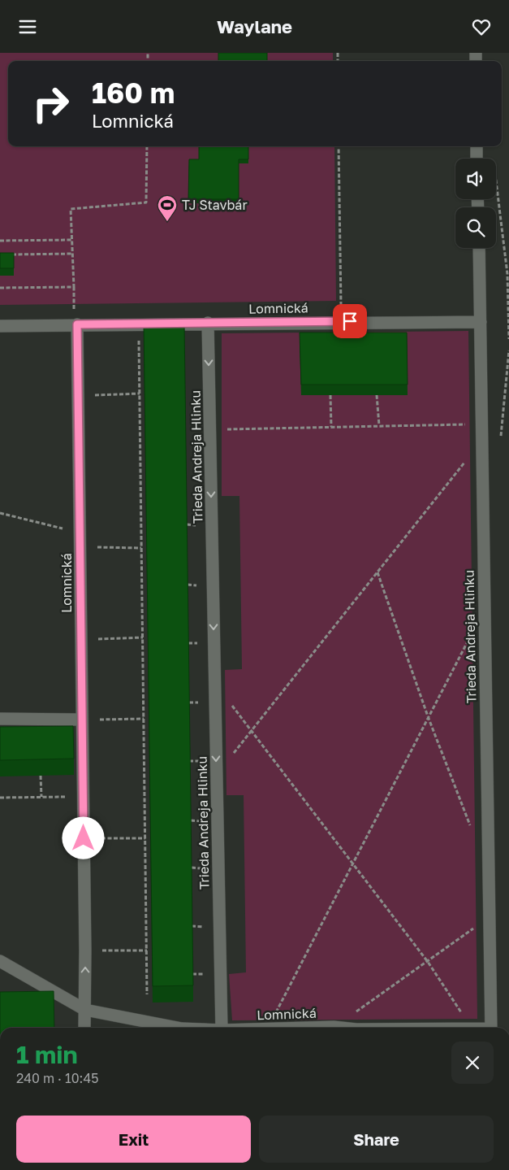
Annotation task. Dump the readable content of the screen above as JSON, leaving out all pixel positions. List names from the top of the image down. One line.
{"streets":{"street":["Lomnická","Trieda Andreja Hlinku"]},"crossings":[["Lomnická","Trieda Andreja Hlinku"]],"places":{"sports":["TJ Stavbár"]},"page":{"header":"Waylane","turn":["160 m","Lomnická"],"heading":["1 min","240 m · 10:45"],"buttons":["Exit","Share"]}}
